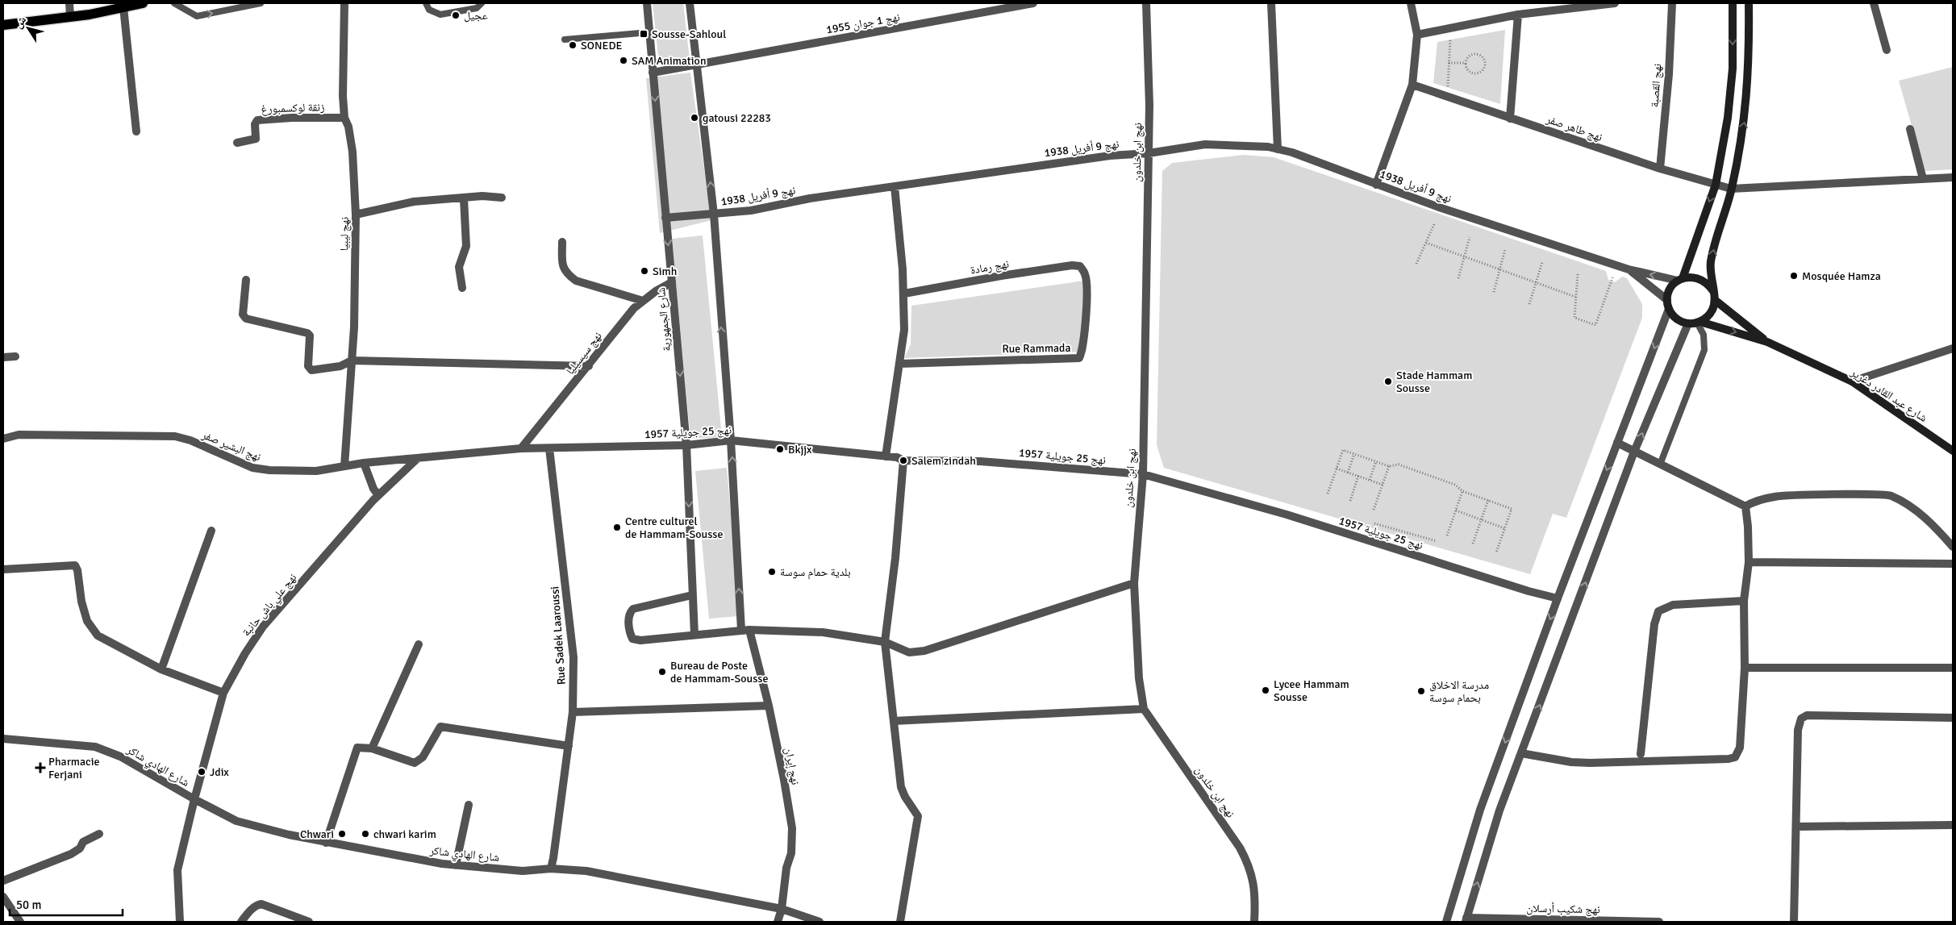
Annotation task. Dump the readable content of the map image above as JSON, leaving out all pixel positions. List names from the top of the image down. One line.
{"streets":{"main road":["شارع عبد القادر دغرير"],"street":["نهج 1 جوان 1955","نهج القصبة","زنقة لوكسمبورغ","نهج طاهر صفر","نهج 9 أفريل 1938","نهج ابن خلدون","نهج ليبيا","نهج رمادة","شارع الجمهورية","Rue Rammada","نهج سيسيليا","نهج 25 جويلية 1957","نهج البشير صفر","نهج علي باش حانبة","Rue Sadek Laaroussi","شارع الهادي شاكر","نهج إيران","نهج شكيب أرسلان"]},"crossings":[["نهج 1 جوان 1955","شارع الجمهورية"],["نهج القصبة","نهج طاهر صفر"],["زنقة لوكسمبورغ","نهج ليبيا"],["نهج 9 أفريل 1938","نهج ابن خلدون"],["نهج 9 أفريل 1938","شارع الجمهورية"],["نهج ابن خلدون","نهج 25 جويلية 1957"],["نهج ليبيا","نهج البشير صفر"],["نهج رمادة","Rue Rammada"],["شارع الجمهورية","نهج سيسيليا"],["شارع الجمهورية","نهج 25 جويلية 1957"],["نهج سيسيليا","نهج البشير صفر"],["نهج 25 جويلية 1957","نهج البشير صفر"],["نهج 25 جويلية 1957","Rue Sadek Laaroussi"],["نهج البشير صفر","نهج علي باش حانبة"],["نهج البشير صفر","Rue Sadek Laaroussi"],["نهج علي باش حانبة","شارع الهادي شاكر"],["Rue Sadek Laaroussi","شارع الهادي شاكر"],["شارع الهادي شاكر","نهج إيران"]],"places":{"other":["عجيل","SONEDE","SAM Animation","gatousi 22283","Simh","Mosquée Hamza","Stade Hammam Sousse","Bkjjx","Salem zindah","Centre culturel de Hammam-Sousse","بلدية حمام سوسة","Bureau de Poste de Hammam-Sousse","Lycee Hammam Sousse","مدرسة الاخلاق بحمام سوسة","Jdix","Chwari","chwari karim"],"transit":["Sousse-Sahloul"],"health":["Pharmacie Ferjani"]},"scale_bar":"50 m","north":"top left"}
